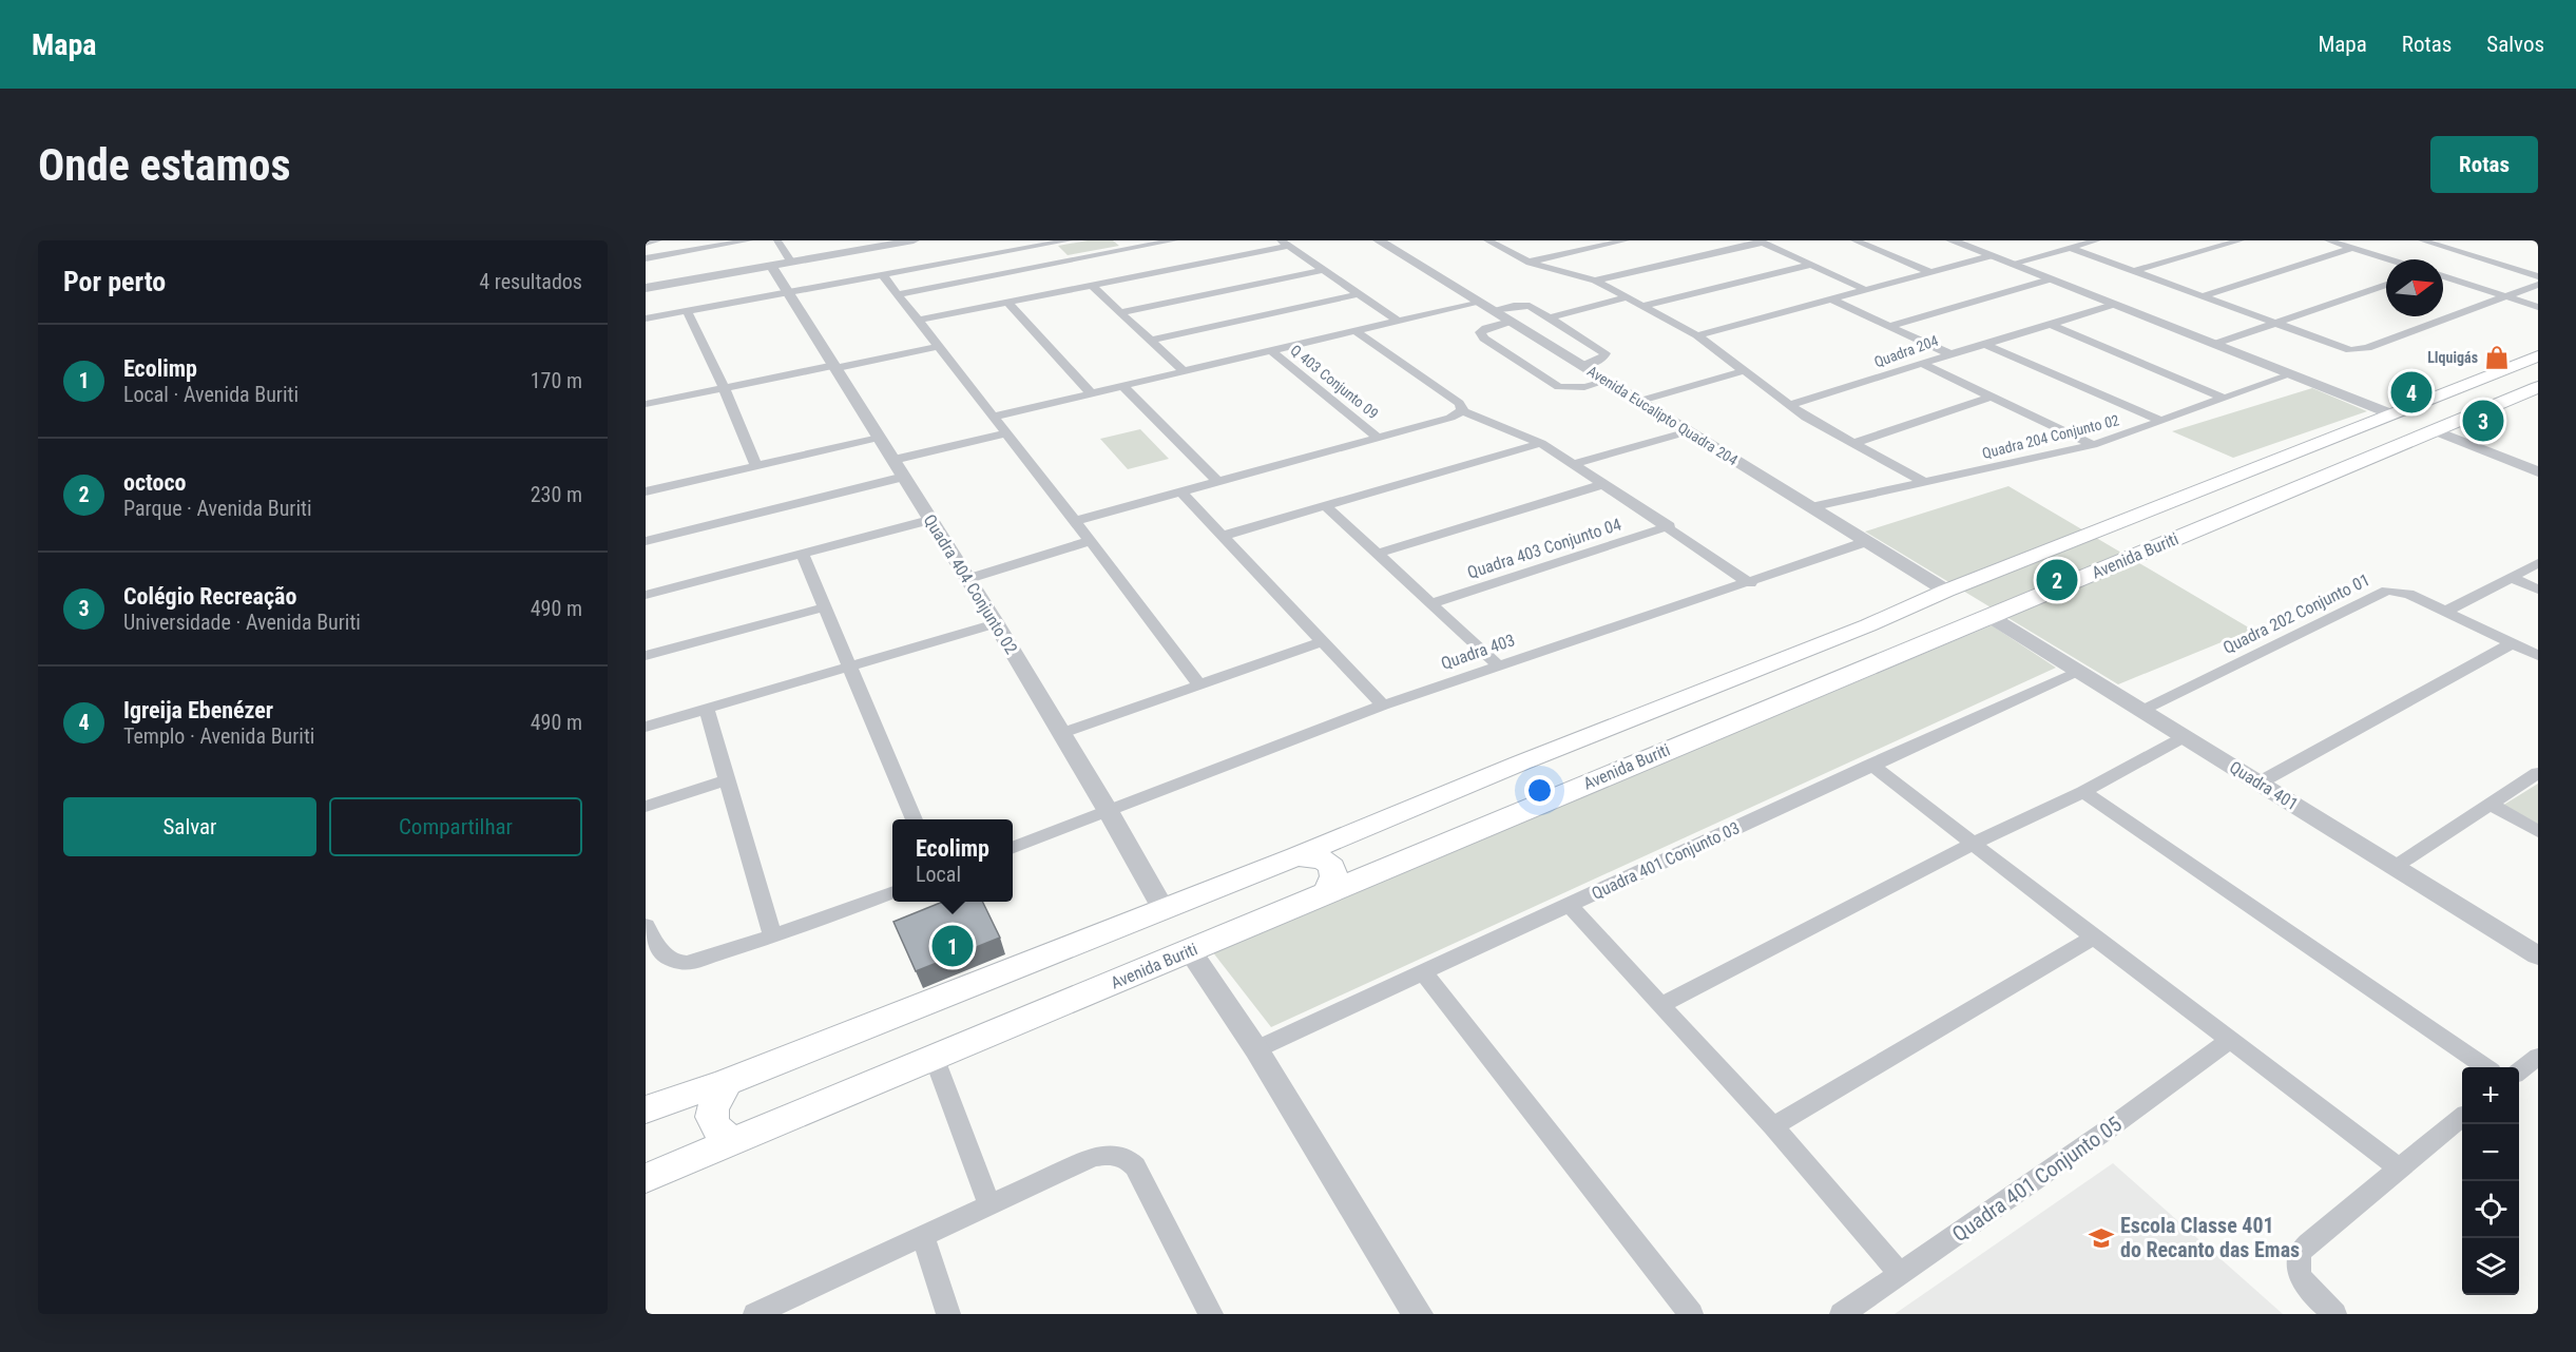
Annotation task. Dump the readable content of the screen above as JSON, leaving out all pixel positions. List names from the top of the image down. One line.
{"streets":{"main road":["Avenida Buriti"],"street":["Quadra 204","Q 403 Conjunto 09","Avenida Eucalipto Quadra 204","Quadra 204 Conjunto 02","Quadra 403 Conjunto 04","Quadra 404 Conjunto 02","Quadra 202 Conjunto 01","Quadra 403","Quadra 401","Quadra 401 Conjunto 03","Quadra 401 Conjunto 05"]},"crossings":[["Avenida Eucalipto Quadra 204","Quadra 204 Conjunto 02"],["Avenida Eucalipto Quadra 204","Avenida Buriti"],["Avenida Eucalipto Quadra 204","Quadra 403"],["Avenida Buriti","Quadra 404 Conjunto 02"],["Avenida Buriti","Quadra 401"],["Quadra 404 Conjunto 02","Quadra 403"],["Quadra 202 Conjunto 01","Quadra 401"],["Quadra 401","Quadra 401 Conjunto 03"]],"places":{"shop":["LIquigás"],"school or university":["Escola Classe 401 do Recanto das Emas"]},"north":"right","page":{"header":"Mapa","nav":["Mapa","Rotas","Salvos"],"buttons":["Rotas",["Salvar","Compartilhar"]],"title":"Onde estamos","heading":["Por perto","4 resultados"],"list":[{"mark":"1","name":"Ecolimp","note":"Local · Avenida Buriti","value":"170 m"},{"mark":"2","name":"octoco","note":"Parque · Avenida Buriti","value":"230 m"},{"mark":"3","name":"Colégio Recreação","note":"Universidade · Avenida Buriti","value":"490 m"},{"mark":"4","name":"Igreija Ebenézer","note":"Templo · Avenida Buriti","value":"490 m"}],"pins":["4","3","2","1"],"popup":["Ecolimp","Local"],"map_buttons":["+","−"]}}
